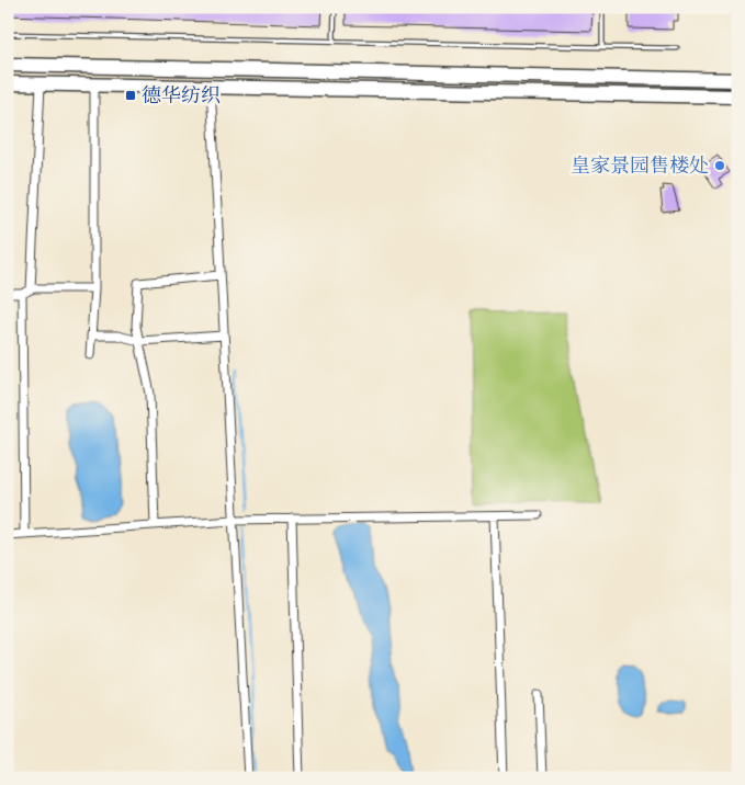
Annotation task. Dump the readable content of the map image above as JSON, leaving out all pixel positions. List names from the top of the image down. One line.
{"places":{"transit":["德华纺织"],"other":["皇家景园售楼处"]}}
